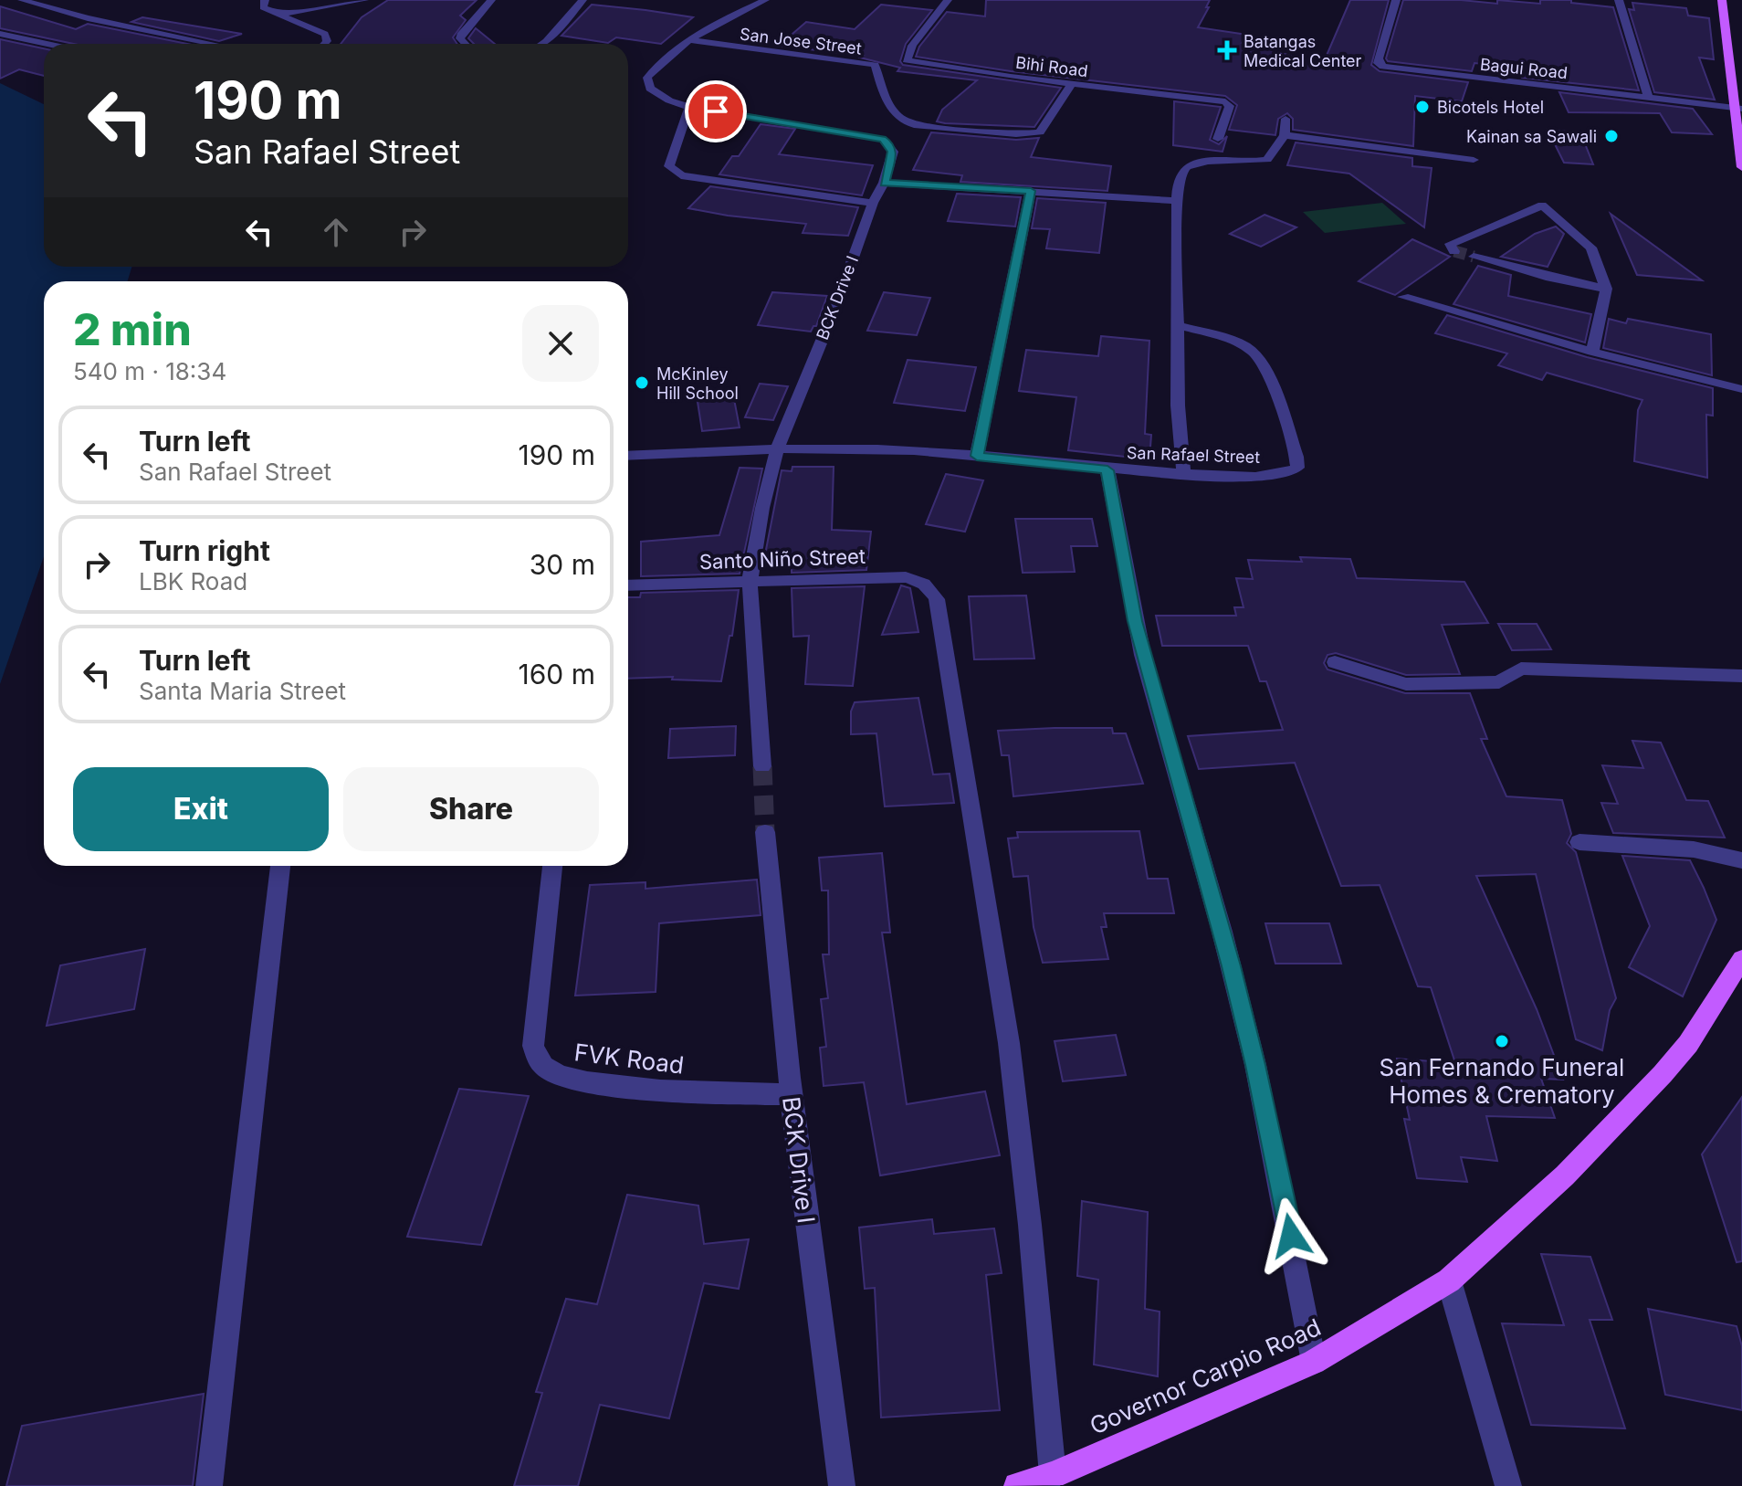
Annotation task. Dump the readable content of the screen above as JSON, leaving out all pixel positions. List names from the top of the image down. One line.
{"streets":{"main road":["Governor Carpio Road"],"street":["San Jose Street","Bihi Road","Bagui Road","BCK Drive I","San Rafael Street","Santo Niño Street","FVK Road"]},"crossings":[["San Jose Street","Bihi Road"],["San Jose Street","BCK Drive I"],["BCK Drive I","San Rafael Street"],["BCK Drive I","Santo Niño Street"],["BCK Drive I","FVK Road"],["Santo Niño Street","Governor Carpio Road"]],"places":{"health":["Batangas Medical Center"],"other":["Bicotels Hotel","Kainan sa Sawali","McKinley Hill School","San Fernando Funeral Homes & Crematory"]},"page":{"turn":["190 m","San Rafael Street"],"heading":["2 min","540 m · 18:34"],"list":[{"name":"Turn left","note":"San Rafael Street","value":"190 m"},{"name":"Turn right","note":"LBK Road","value":"30 m"},{"name":"Turn left","note":"Santa Maria Street","value":"160 m"}],"buttons":["Exit","Share"]}}
